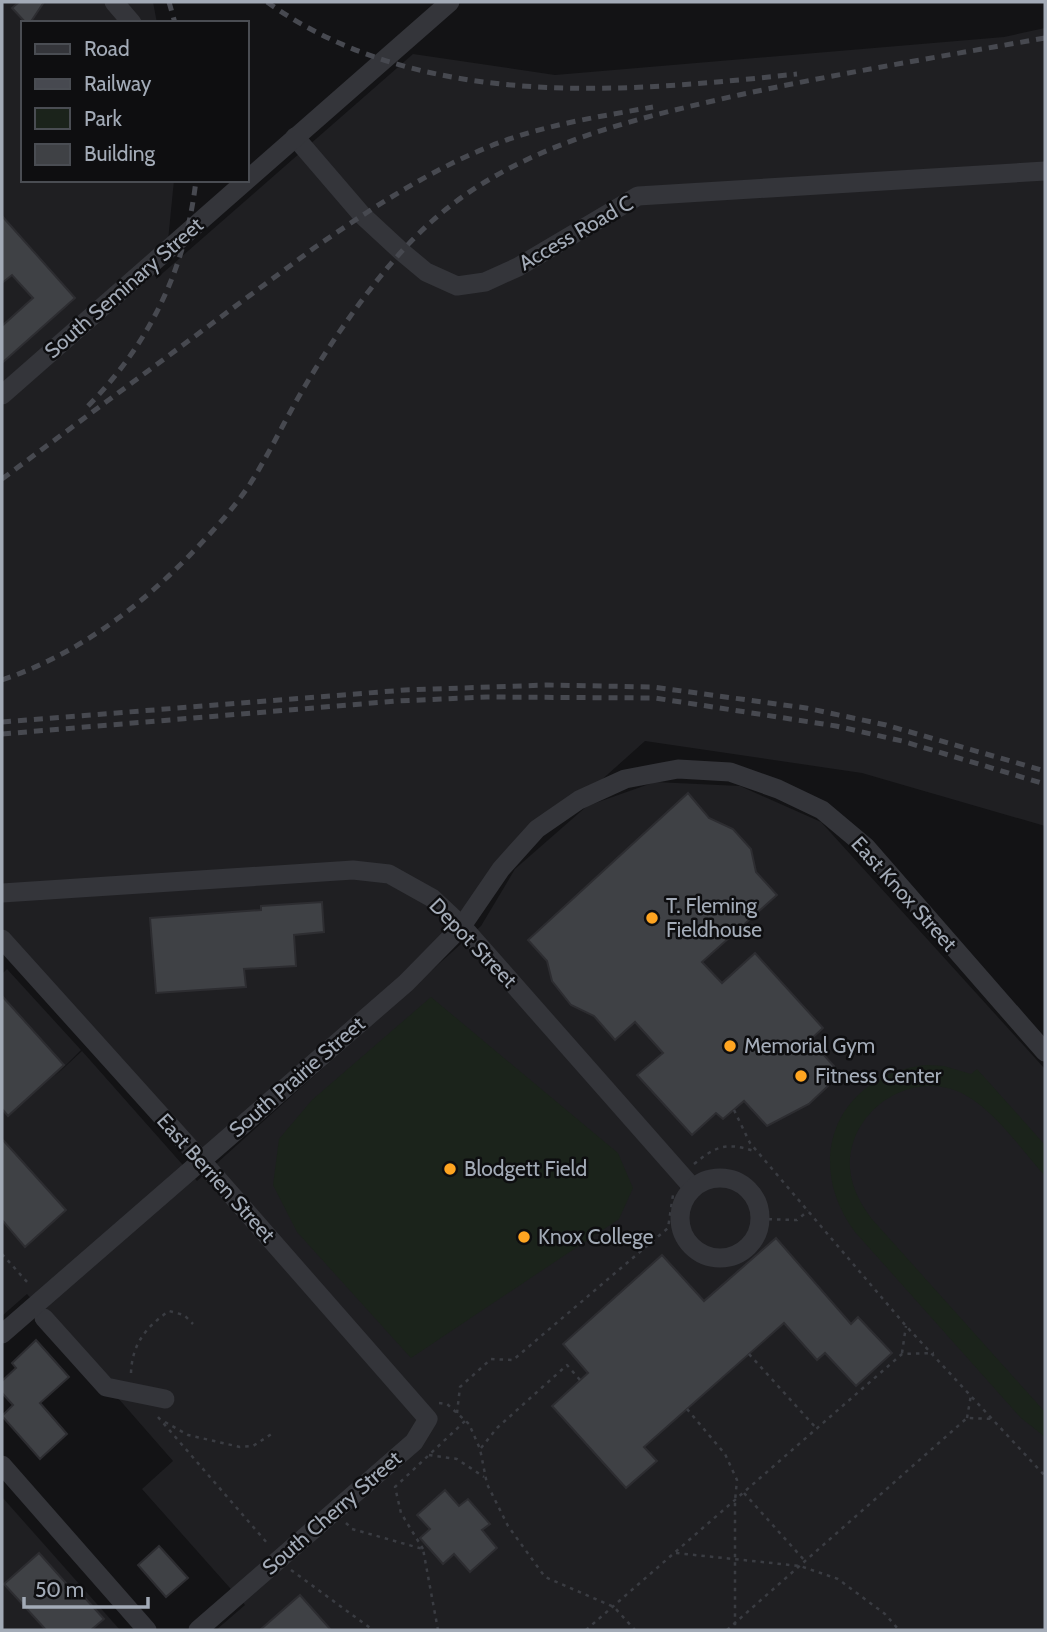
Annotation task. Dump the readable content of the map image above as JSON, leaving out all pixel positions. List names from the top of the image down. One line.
{"streets":{"street":["Access Road C","South Seminary Street","East Knox Street","Depot Street","South Prairie Street","East Berrien Street","South Cherry Street"]},"crossings":[["Access Road C","South Seminary Street"],["East Knox Street","Depot Street"],["East Knox Street","South Prairie Street"],["Depot Street","South Prairie Street"],["South Prairie Street","East Berrien Street"],["East Berrien Street","South Cherry Street"]],"places":["T. Fleming Fieldhouse","Memorial Gym","Fitness Center","Blodgett Field","Knox College"],"legend":["Road","Railway","Park","Building"],"scale_bar":"50 m"}
